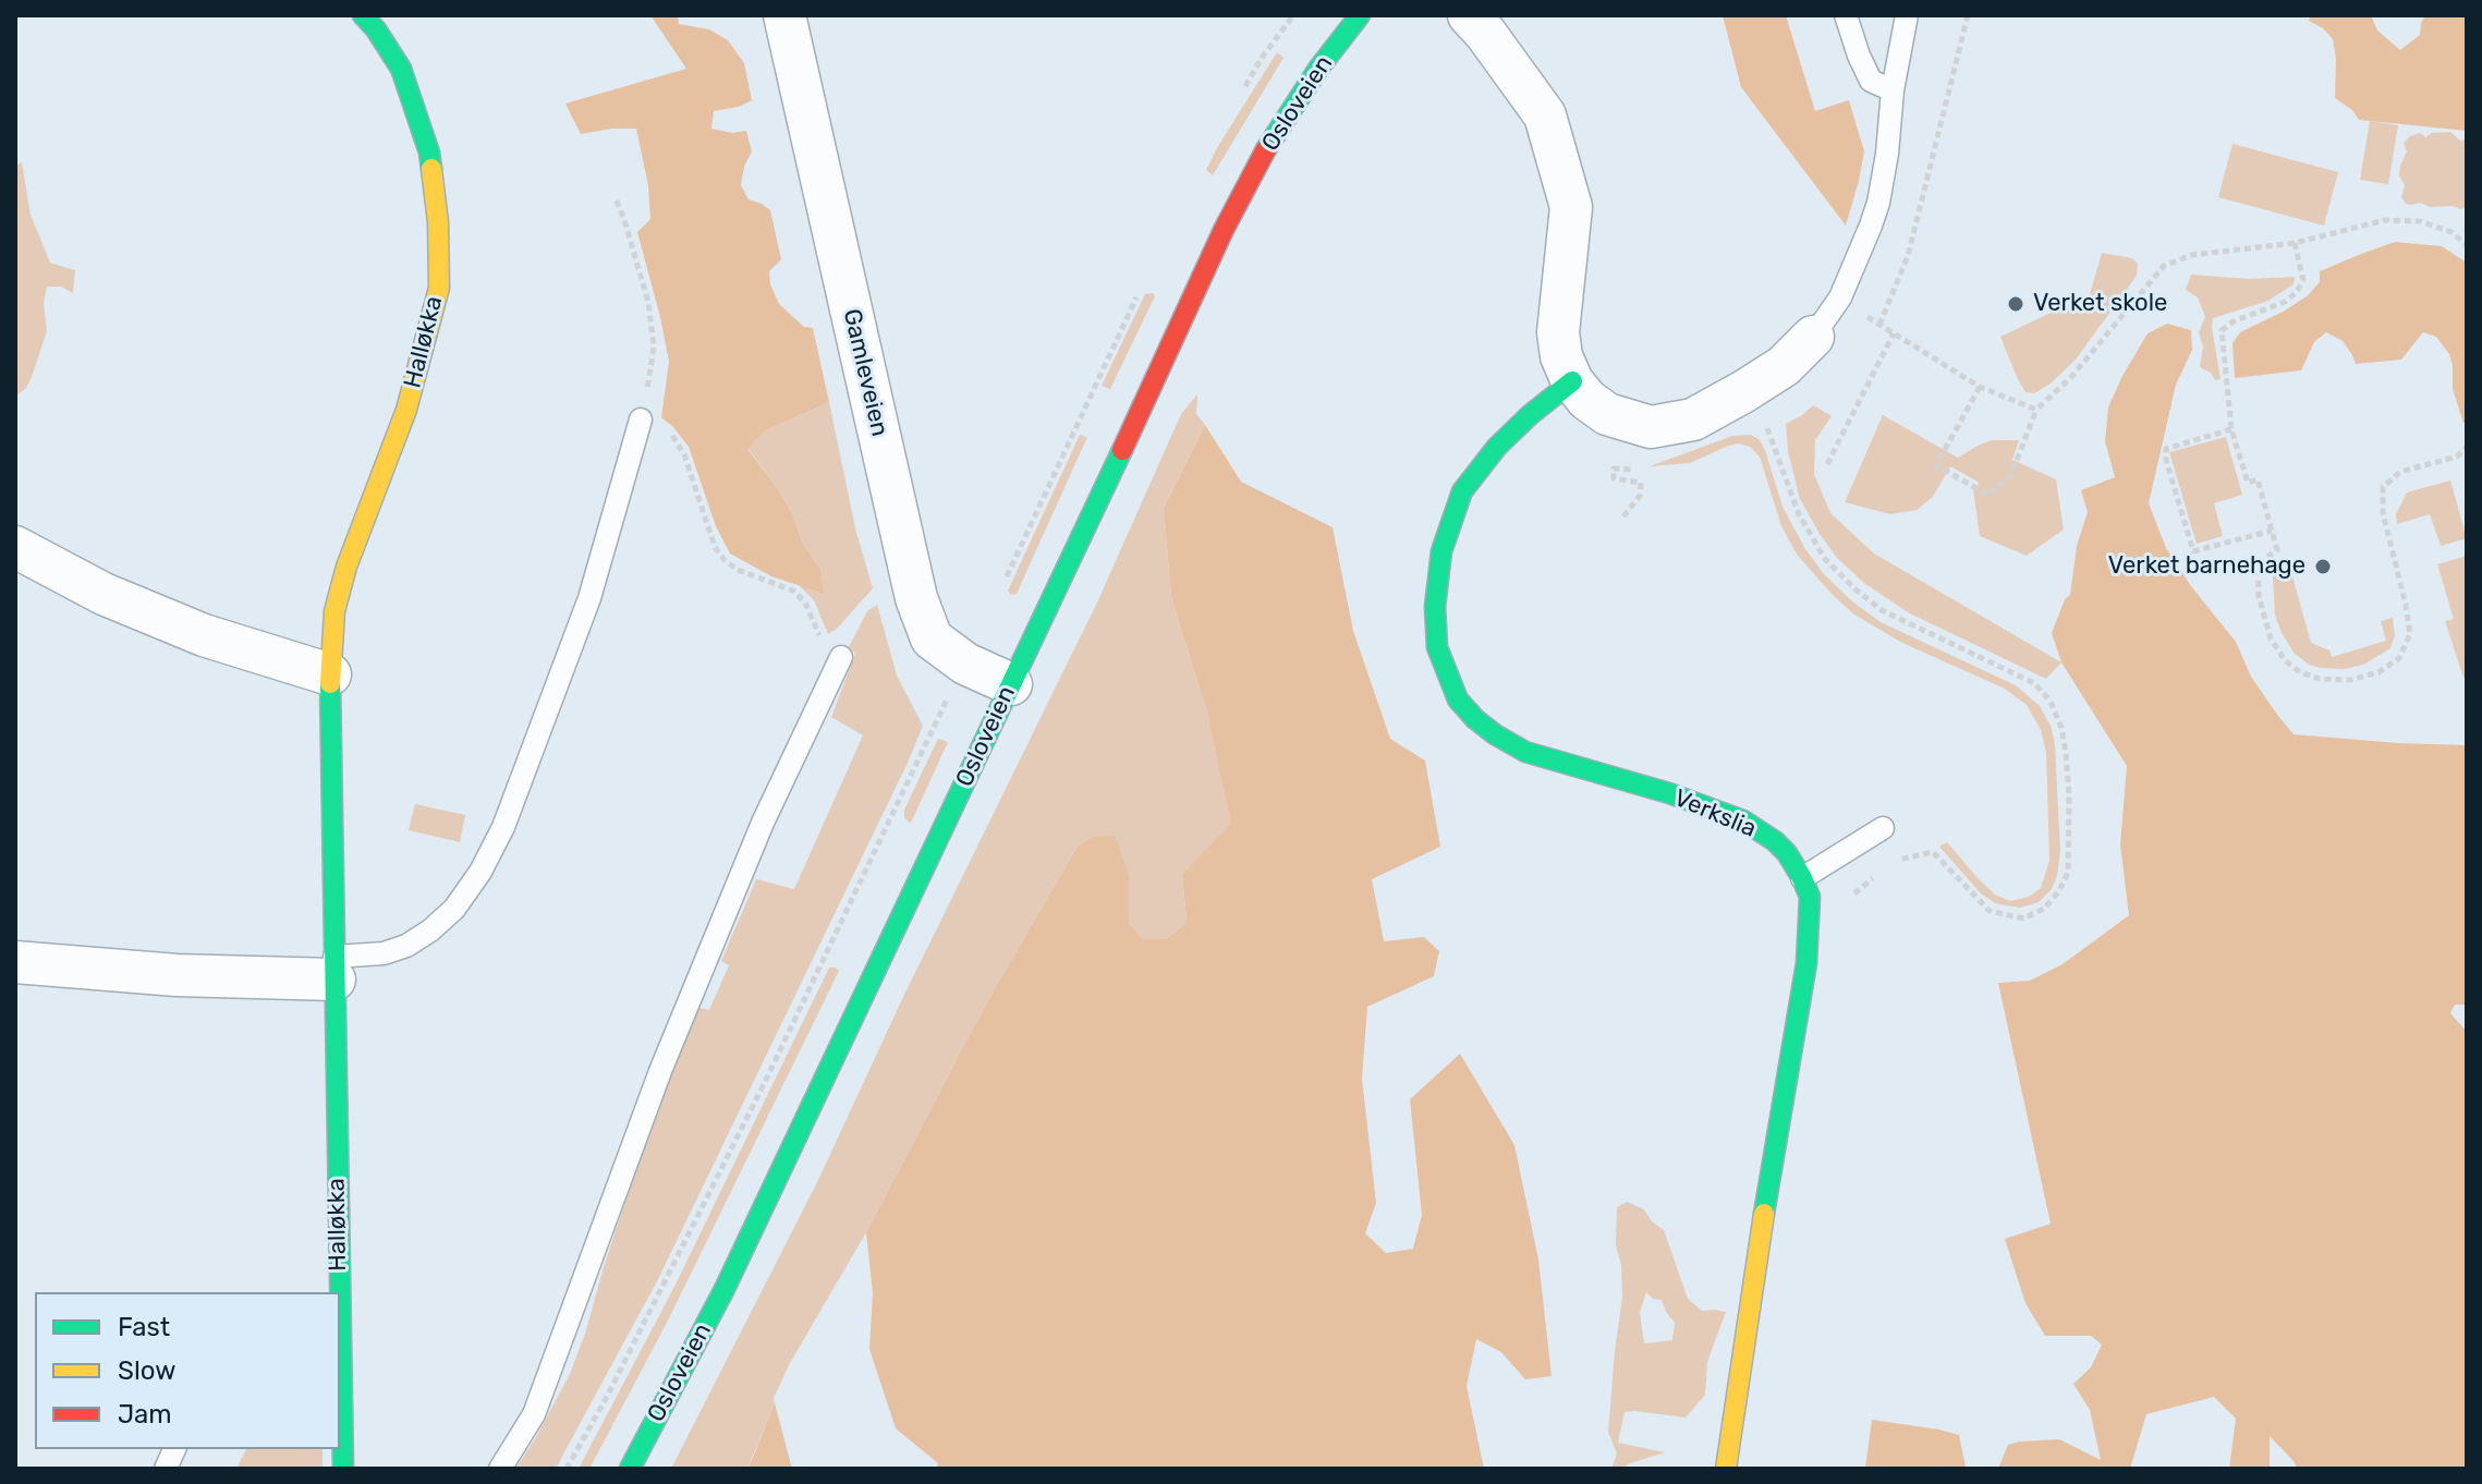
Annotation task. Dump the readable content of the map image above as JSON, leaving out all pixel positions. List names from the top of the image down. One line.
{"streets":{"street":["Osloveien","Halløkka","Gamleveien","Verkslia"]},"crossings":[["Osloveien","Gamleveien"]],"places":["Verket skole","Verket barnehage"],"legend":["Fast","Slow","Jam"]}
